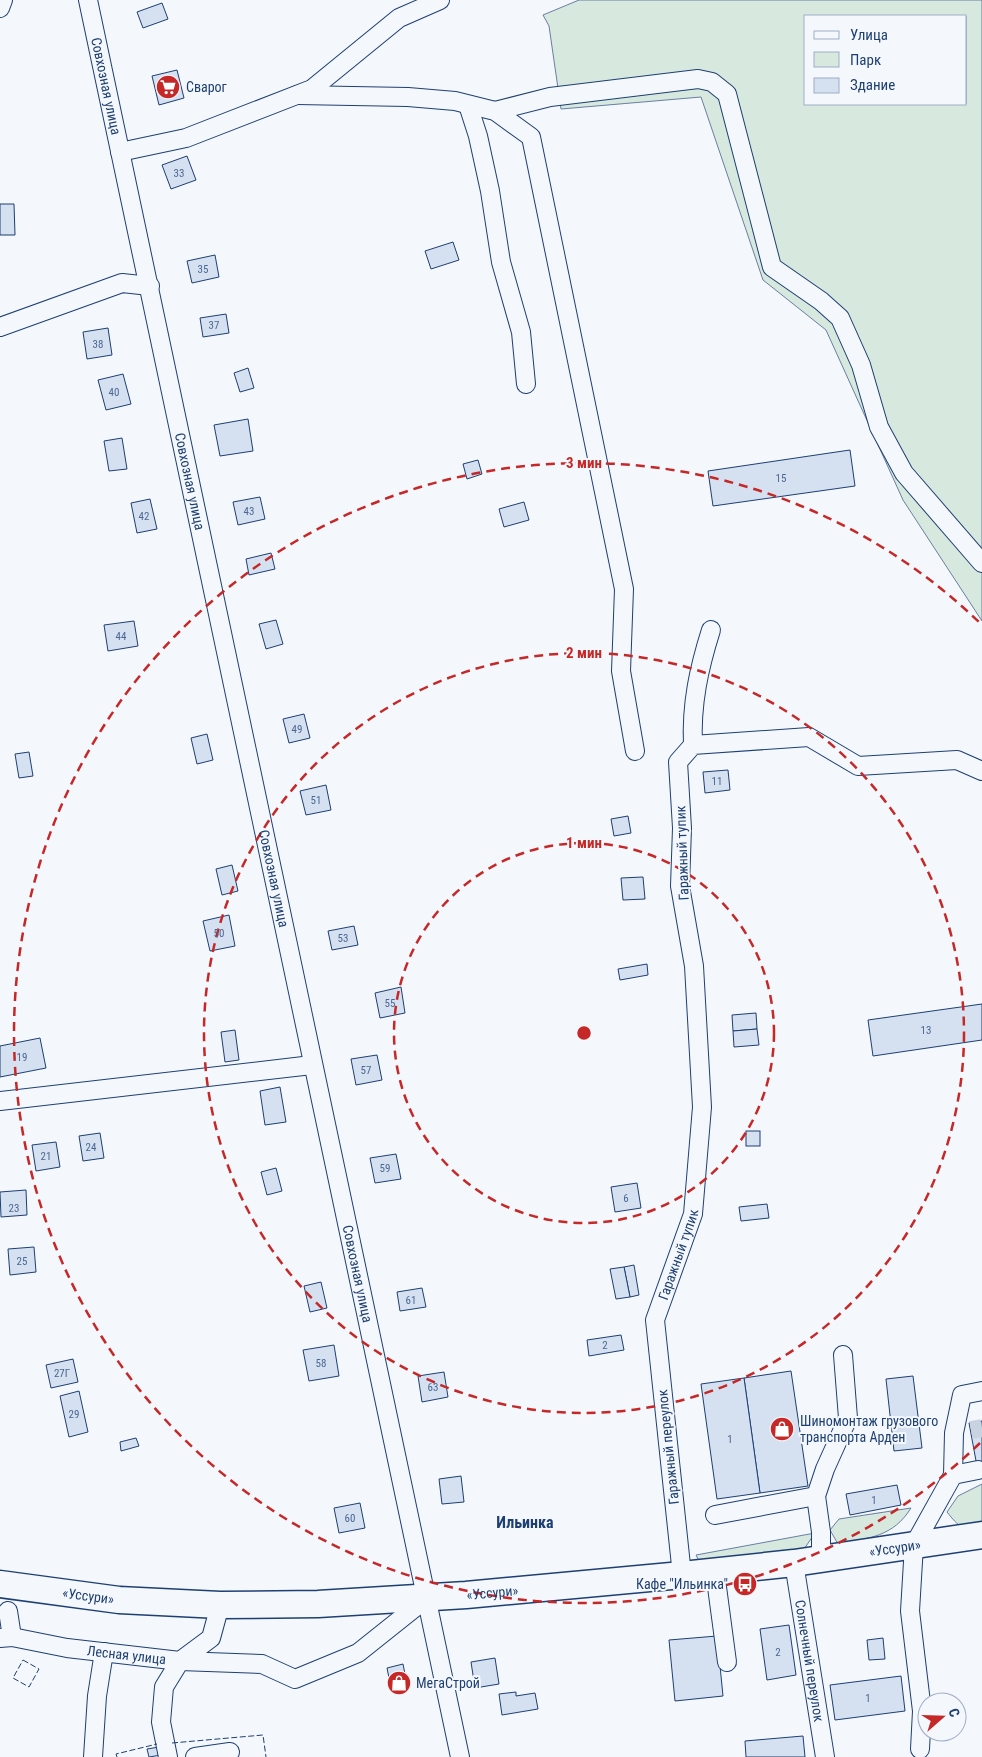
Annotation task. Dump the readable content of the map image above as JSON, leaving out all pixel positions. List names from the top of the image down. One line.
{"streets":{"highway":["«Уссури»"],"street":["Совхозная улица","Гаражный тупик","Гаражный переулок","Лесная улица","Солнечный переулок"]},"crossings":[["Совхозная улица","«Уссури»"],["Гаражный тупик","Гаражный переулок"],["Гаражный переулок","«Уссури»"],["«Уссури»","Лесная улица"],["«Уссури»","Солнечный переулок"]],"districts":["Ильинка"],"places":{"supermarket":["Сварог"],"shop":["Шиномонтаж грузового транспорта Арден","МегаСтрой"],"bus stop":["Кафе \"Ильинка\""]},"house_numbers":["33","35","37","38","40","15","43","42","44","49","11","51","50","53","55","13","19","57","24","21","59","6","23","25","61","2","58","27Г","63","29","1","1","60","2","1"],"legend":["Улица","Парк","Здание"],"north":"right","rings":["3 мин","2 мин","1 мин"]}
